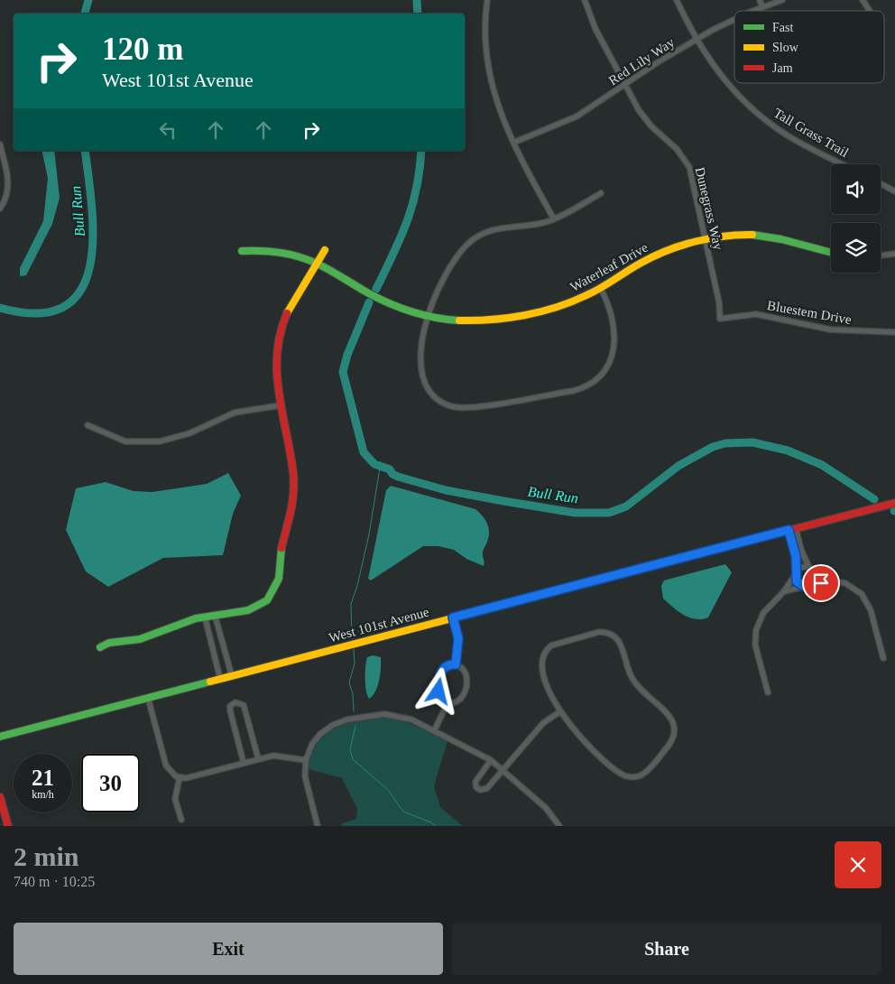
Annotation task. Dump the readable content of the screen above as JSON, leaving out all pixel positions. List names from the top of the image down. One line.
{"streets":{"street":["Red Lily Way","Tall Grass Trail","Dunegrass Way","Waterleaf Drive","Bluestem Drive","West 101st Avenue"]},"crossings":[["Red Lily Way","Tall Grass Trail"],["Red Lily Way","Dunegrass Way"],["Dunegrass Way","Waterleaf Drive"],["Dunegrass Way","Bluestem Drive"]],"water":["Bull Run"],"legend":["Fast","Slow","Jam"],"page":{"turn":["120 m","West 101st Avenue"],"speed":"21 km/h","limit":"30","heading":["2 min","740 m · 10:25"],"buttons":["Exit","Share"]}}
